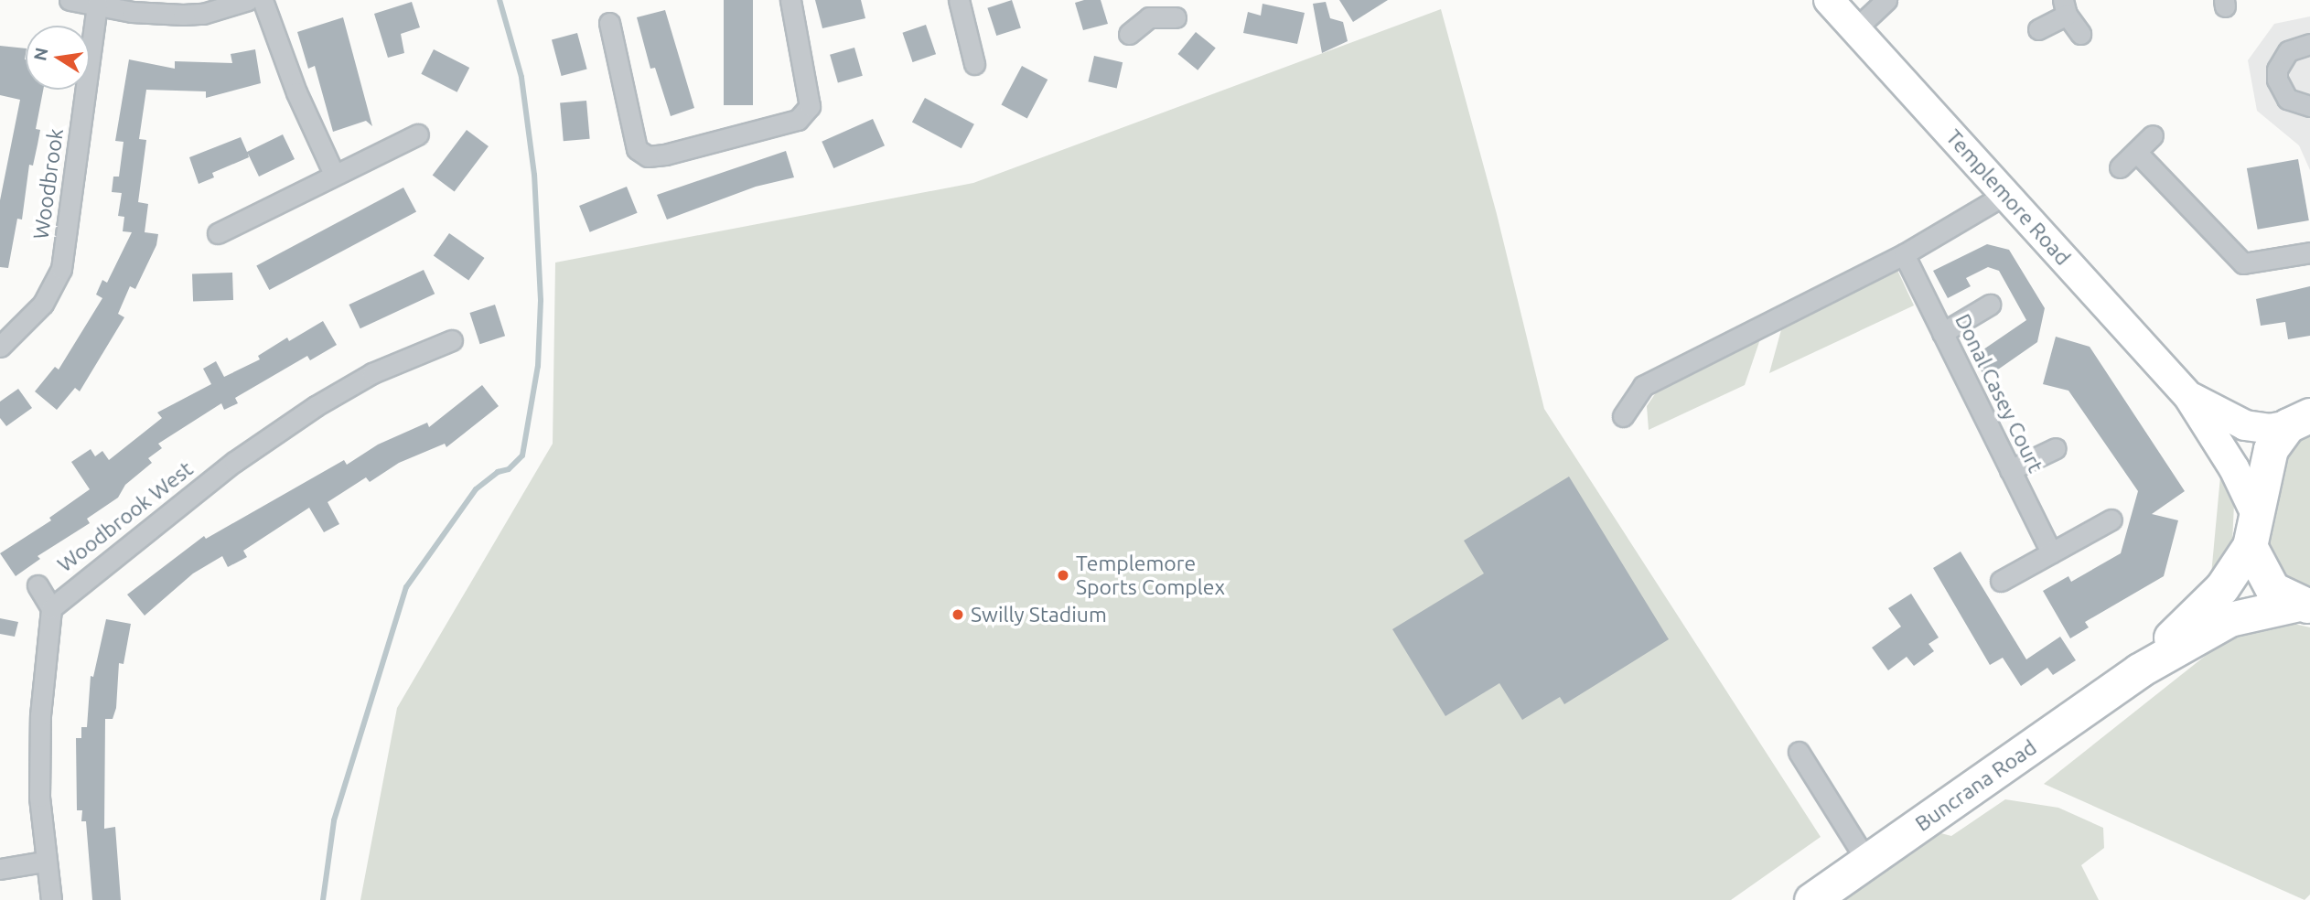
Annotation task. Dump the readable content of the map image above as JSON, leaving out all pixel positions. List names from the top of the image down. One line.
{"streets":{"highway":["Buncrana Road"],"main road":["Templemore Road"],"street":["Woodbrook","Donal Casey Court","Woodbrook West"]},"places":["Templemore Sports Complex","Swilly Stadium"],"north":"left"}
